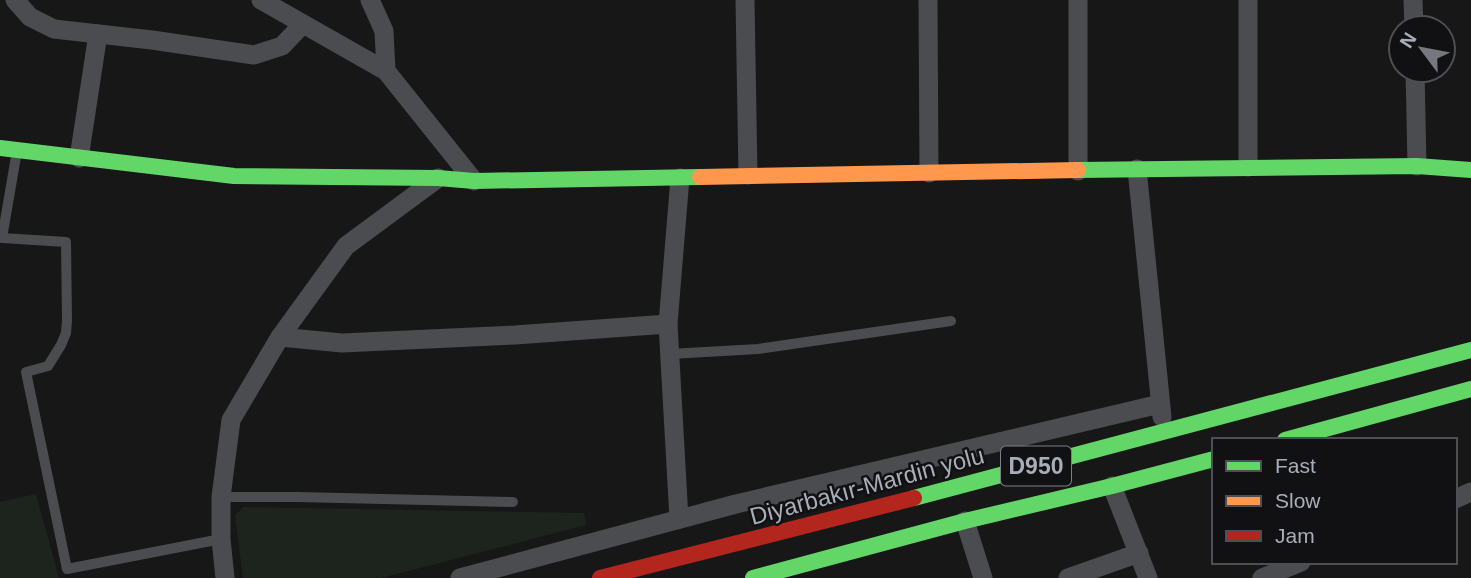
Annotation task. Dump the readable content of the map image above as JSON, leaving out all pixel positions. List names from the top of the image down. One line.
{"streets":{"main road":["D950","Diyarbakır-Mardin yolu"]},"legend":["Fast","Slow","Jam"],"north":"top left"}
